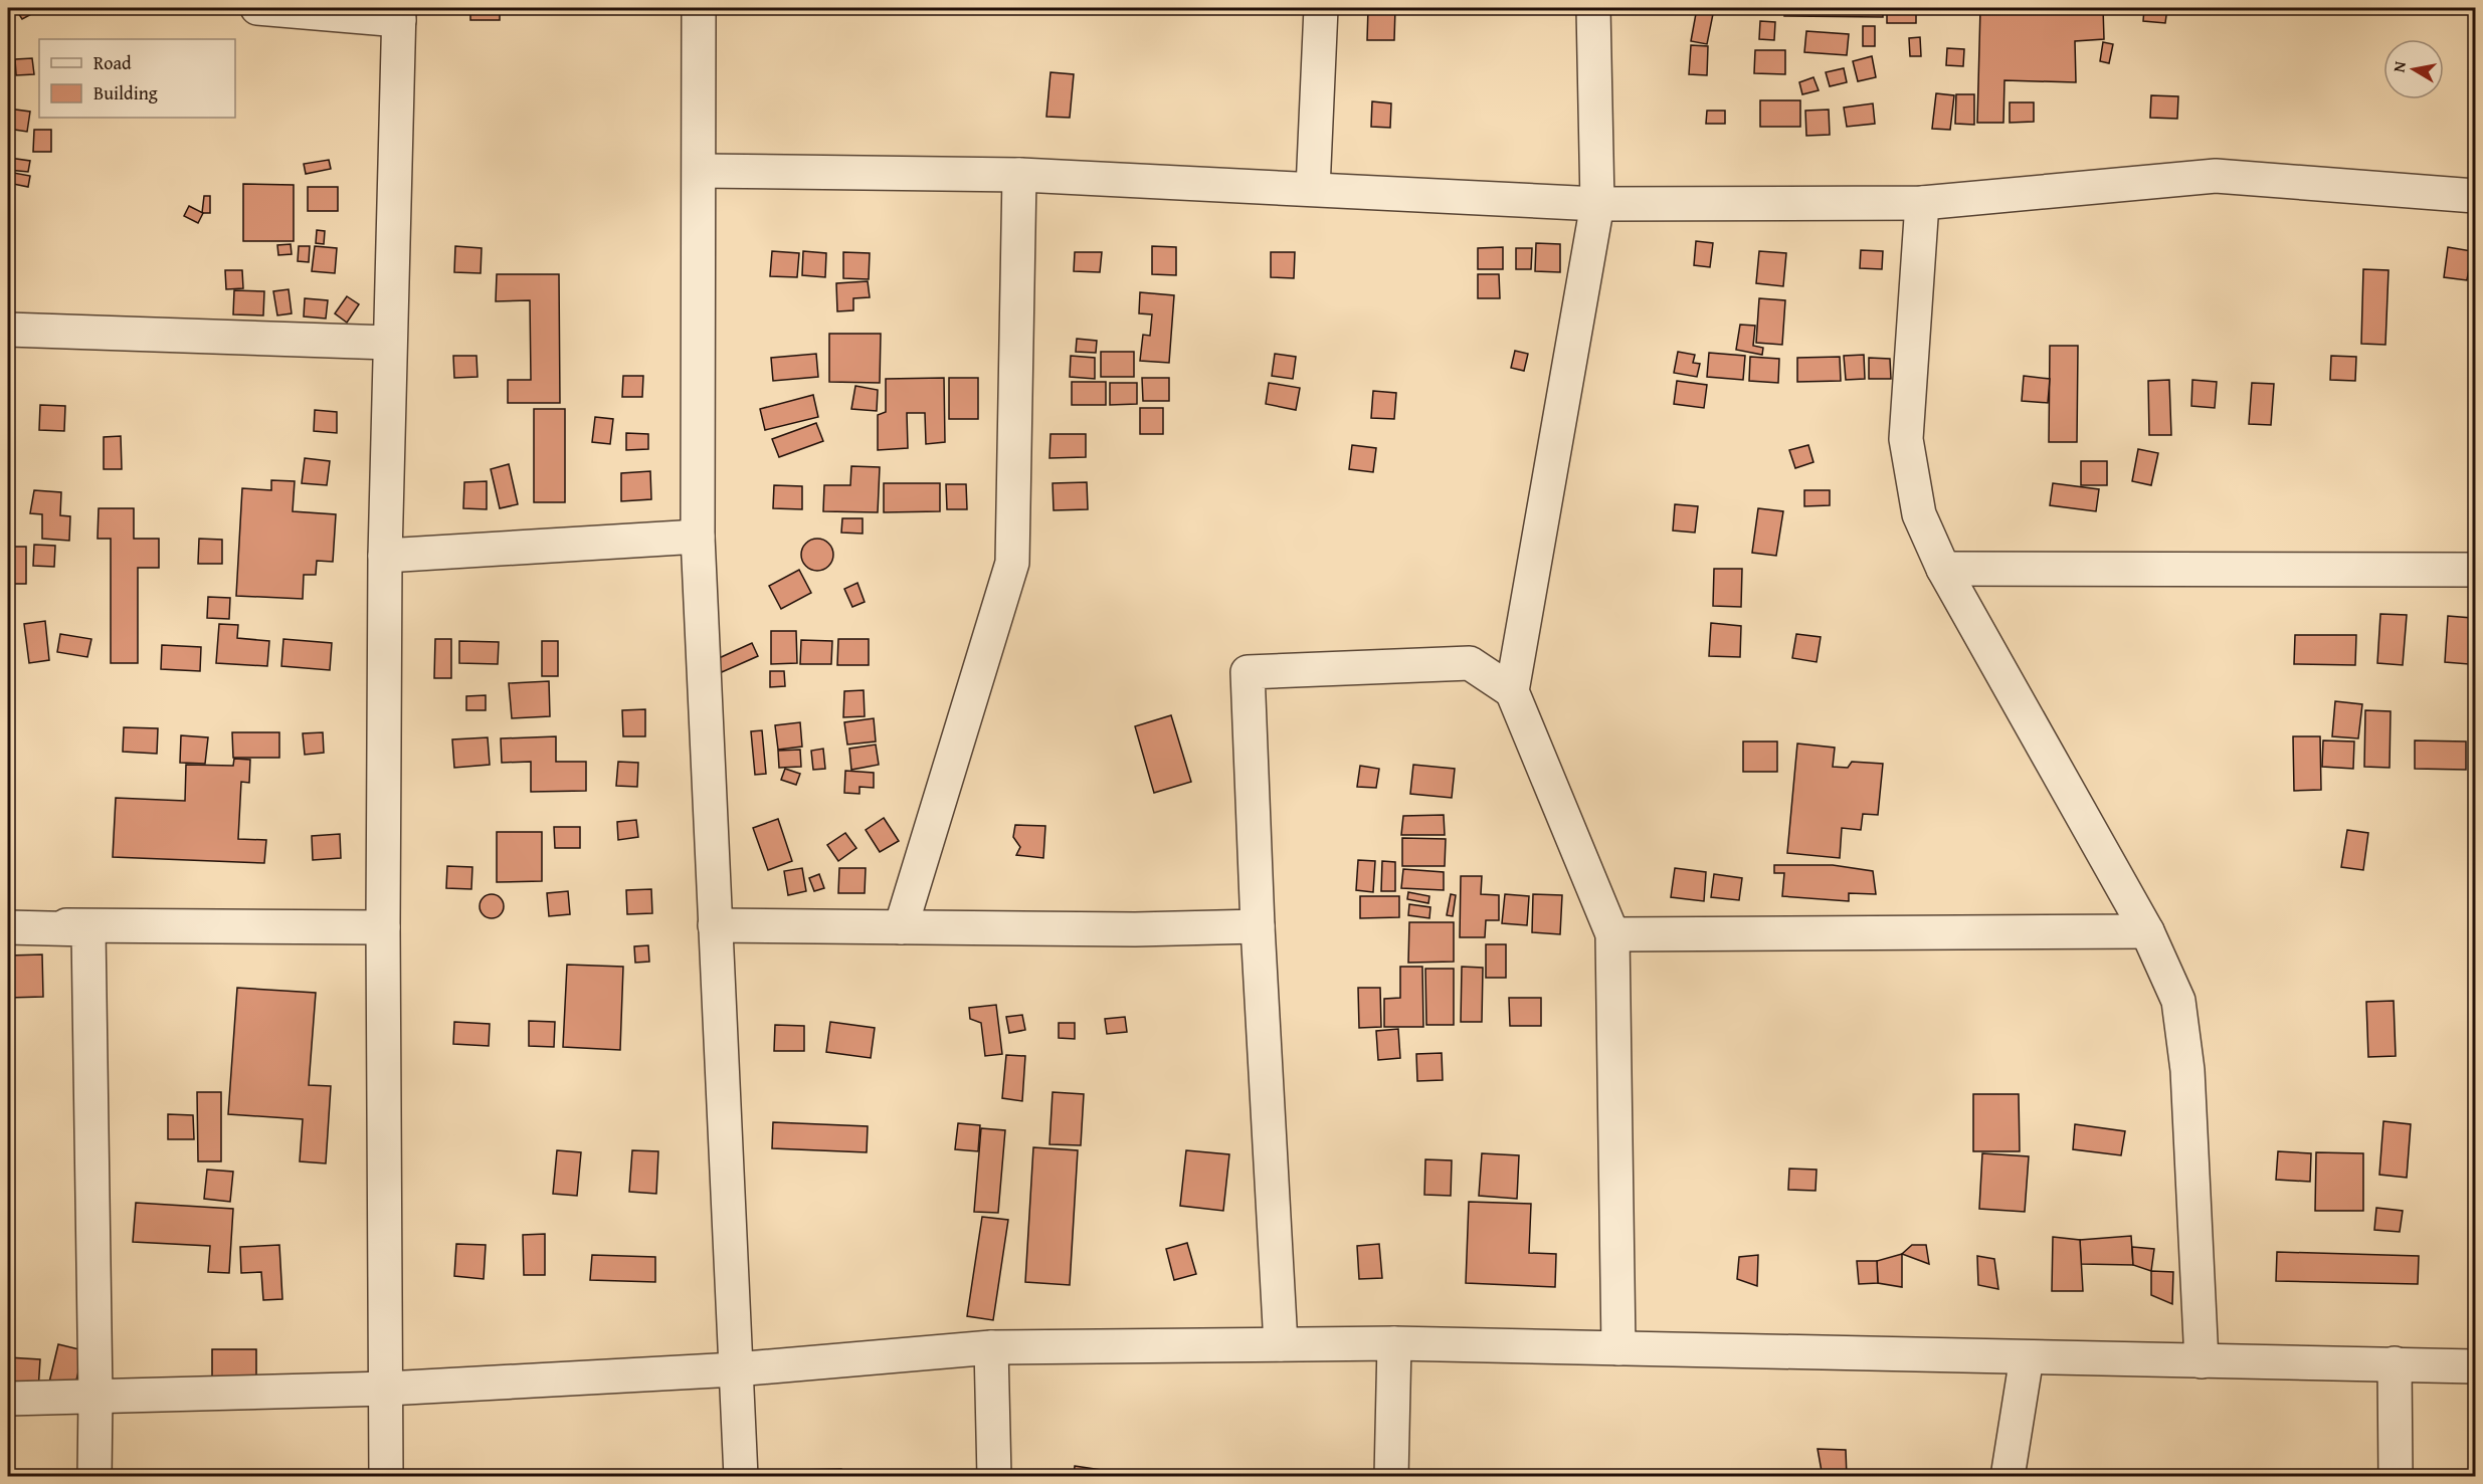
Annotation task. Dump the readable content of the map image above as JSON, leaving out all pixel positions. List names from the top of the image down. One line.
{"legend":["Road","Building"],"north":"left"}
